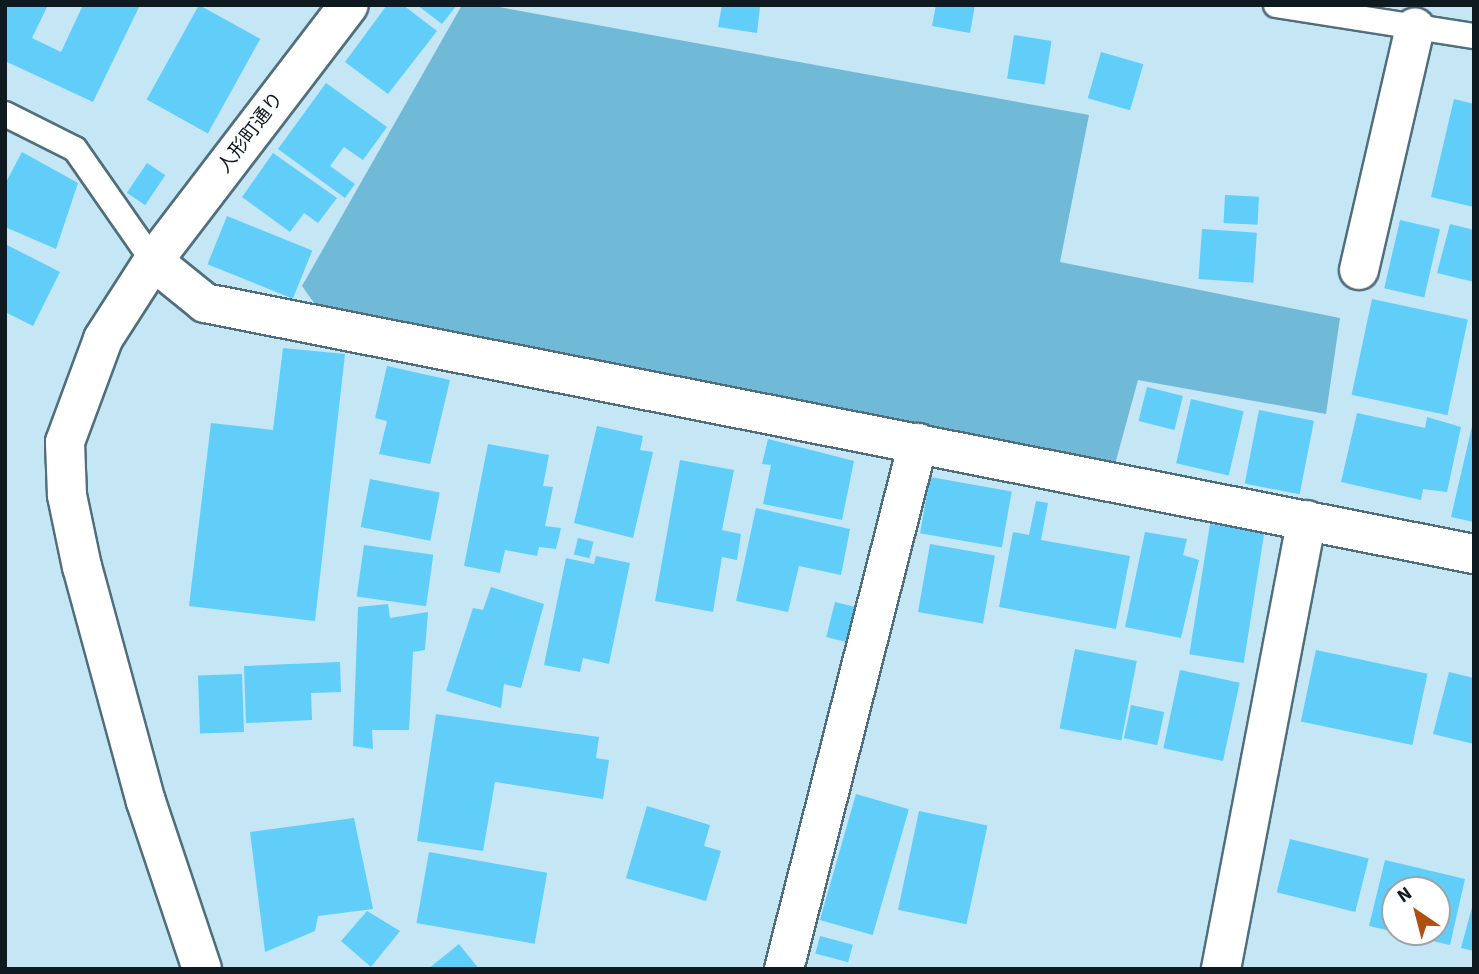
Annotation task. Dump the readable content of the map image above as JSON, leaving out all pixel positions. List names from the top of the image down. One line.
{"streets":{"street":["人形町通り"]},"north":"top left"}
